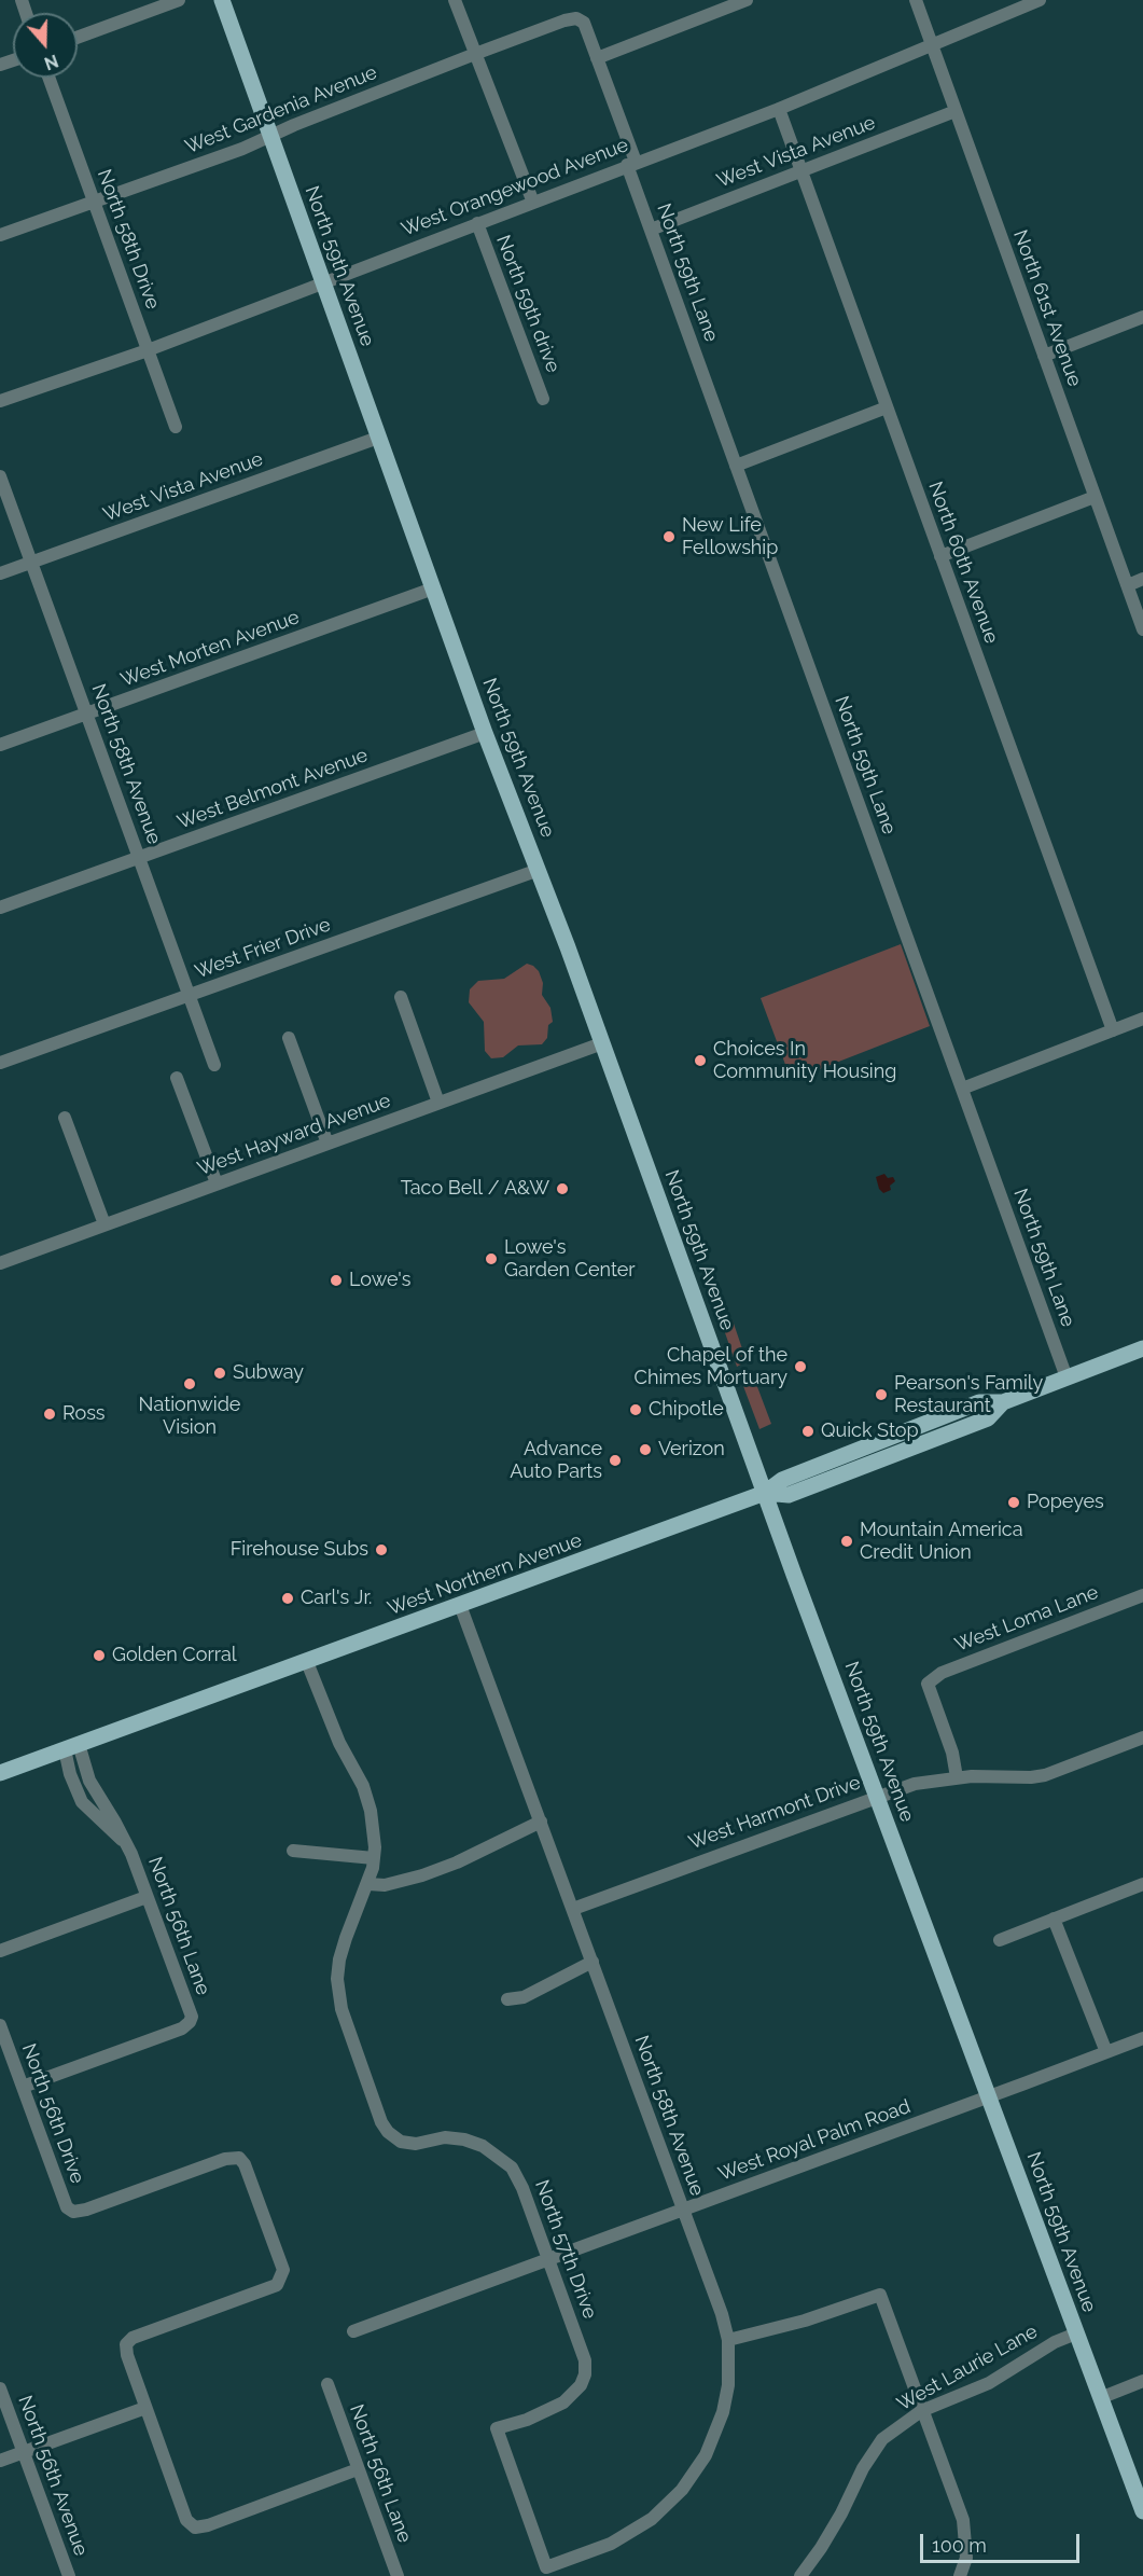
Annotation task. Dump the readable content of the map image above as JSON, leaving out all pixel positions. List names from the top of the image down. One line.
{"streets":{"main road":["North 59th Avenue","West Northern Avenue"],"street":["West Gardenia Avenue","West Vista Avenue","West Orangewood Avenue","North 58th Drive","North 59th Lane","North 59th drive","North 61st Avenue","North 60th Avenue","West Morten Avenue","North 58th Avenue","West Belmont Avenue","West Frier Drive","West Hayward Avenue","West Loma Lane","West Harmont Drive","North 56th Lane","North 56th Drive","West Royal Palm Road","North 57th Drive","West Laurie Lane","North 56th Avenue"]},"crossings":[["West Gardenia Avenue","North 58th Drive"],["West Gardenia Avenue","North 59th Avenue"],["West Gardenia Avenue","North 59th Lane"],["West Vista Avenue","North 59th Avenue"],["West Vista Avenue","North 59th Lane"],["West Vista Avenue","North 61st Avenue"],["West Vista Avenue","North 60th Avenue"],["West Vista Avenue","North 58th Avenue"],["West Orangewood Avenue","North 58th Drive"],["West Orangewood Avenue","North 59th Avenue"],["West Orangewood Avenue","North 59th Lane"],["West Orangewood Avenue","North 59th drive"],["West Orangewood Avenue","North 61st Avenue"],["West Orangewood Avenue","North 60th Avenue"],["North 59th Avenue","West Morten Avenue"],["North 59th Avenue","West Belmont Avenue"],["North 59th Avenue","West Frier Drive"],["North 59th Avenue","West Hayward Avenue"],["North 59th Avenue","West Northern Avenue"],["North 59th Avenue","West Harmont Drive"],["North 59th Avenue","West Royal Palm Road"],["North 59th Avenue","West Laurie Lane"],["North 59th Lane","West Northern Avenue"],["West Morten Avenue","North 58th Avenue"],["North 58th Avenue","West Belmont Avenue"],["North 58th Avenue","West Frier Drive"],["North 58th Avenue","West Northern Avenue"],["North 58th Avenue","West Harmont Drive"],["North 58th Avenue","West Royal Palm Road"],["North 58th Avenue","North 57th Drive"],["West Northern Avenue","North 56th Lane"],["West Northern Avenue","North 57th Drive"],["West Loma Lane","West Harmont Drive"],["North 56th Lane","North 56th Drive"],["West Royal Palm Road","North 57th Drive"]],"places":["New Life Fellowship","Choices In Community Housing","Taco Bell / A&W","Lowe's Garden Center","Lowe's","Chapel of the Chimes Mortuary","Subway","Nationwide Vision","Pearson's Family Restaurant","Chipotle","Ross","Quick Stop","Verizon","Advance Auto Parts","Popeyes","Mountain America Credit Union","Firehouse Subs","Carl's Jr.","Golden Corral"],"scale_bar":"100 m","north":"bottom"}
